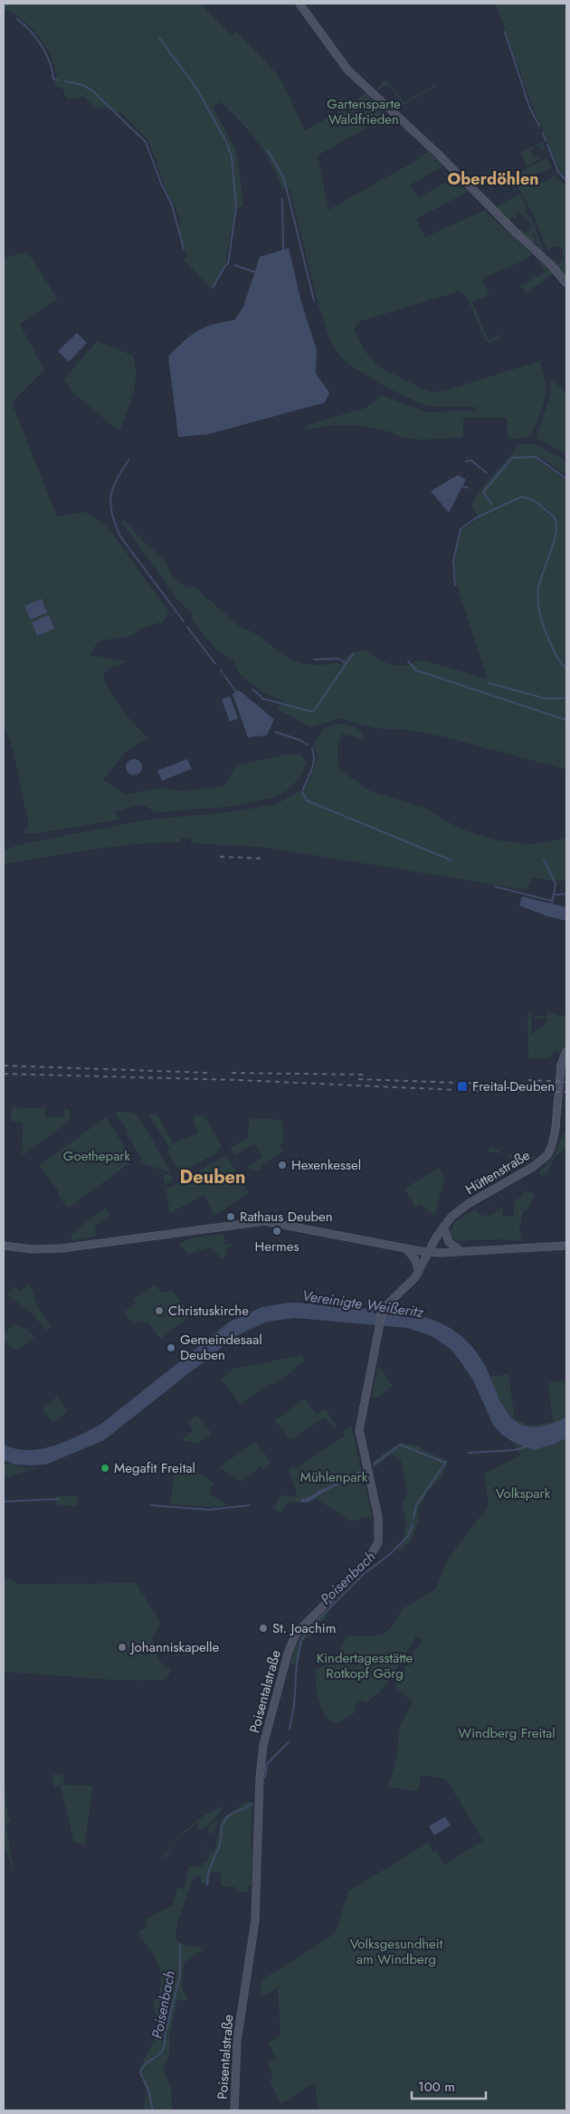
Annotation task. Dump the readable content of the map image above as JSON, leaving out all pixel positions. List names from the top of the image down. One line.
{"streets":{"main road":["Hüttenstraße","Poisentalstraße"]},"crossings":[["Hüttenstraße","Poisentalstraße"]],"districts":["Oberdöhlen","Deuben"],"water":["Vereinigte Weißeritz","Poisenbach"],"parks":["Gartensparte Waldfrieden","Goethepark","Mühlenpark","Volkspark","Kindertagesstätte Rotkopf Görg","Windberg Freital","Volksgesundheit am Windberg"],"places":{"transit":["Freital-Deuben"],"other":["Hexenkessel","Rathaus Deuben","Hermes","Christuskirche","Gemeindesaal Deuben","Megafit Freital","St. Joachim","Johanniskapelle"]},"scale_bar":"100 m"}
